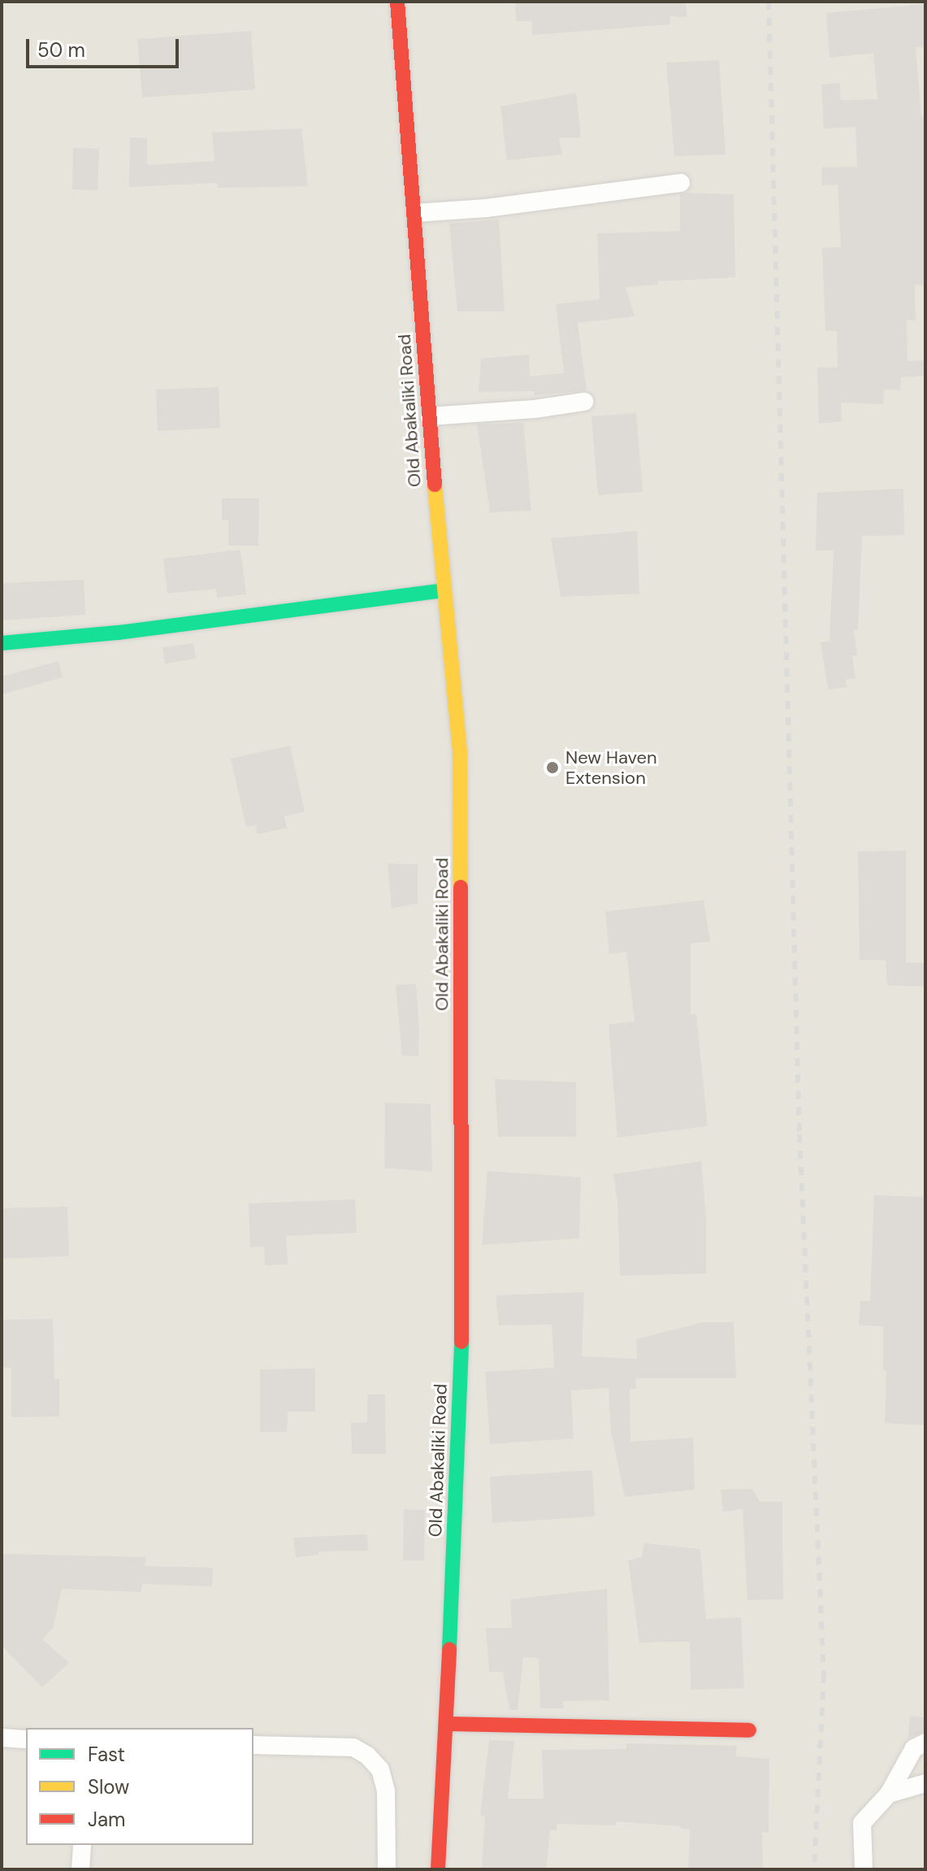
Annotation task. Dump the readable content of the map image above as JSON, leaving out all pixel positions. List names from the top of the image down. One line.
{"streets":{"main road":["Old Abakaliki Road"]},"places":["New Haven Extension"],"legend":["Fast","Slow","Jam"],"scale_bar":"50 m"}
